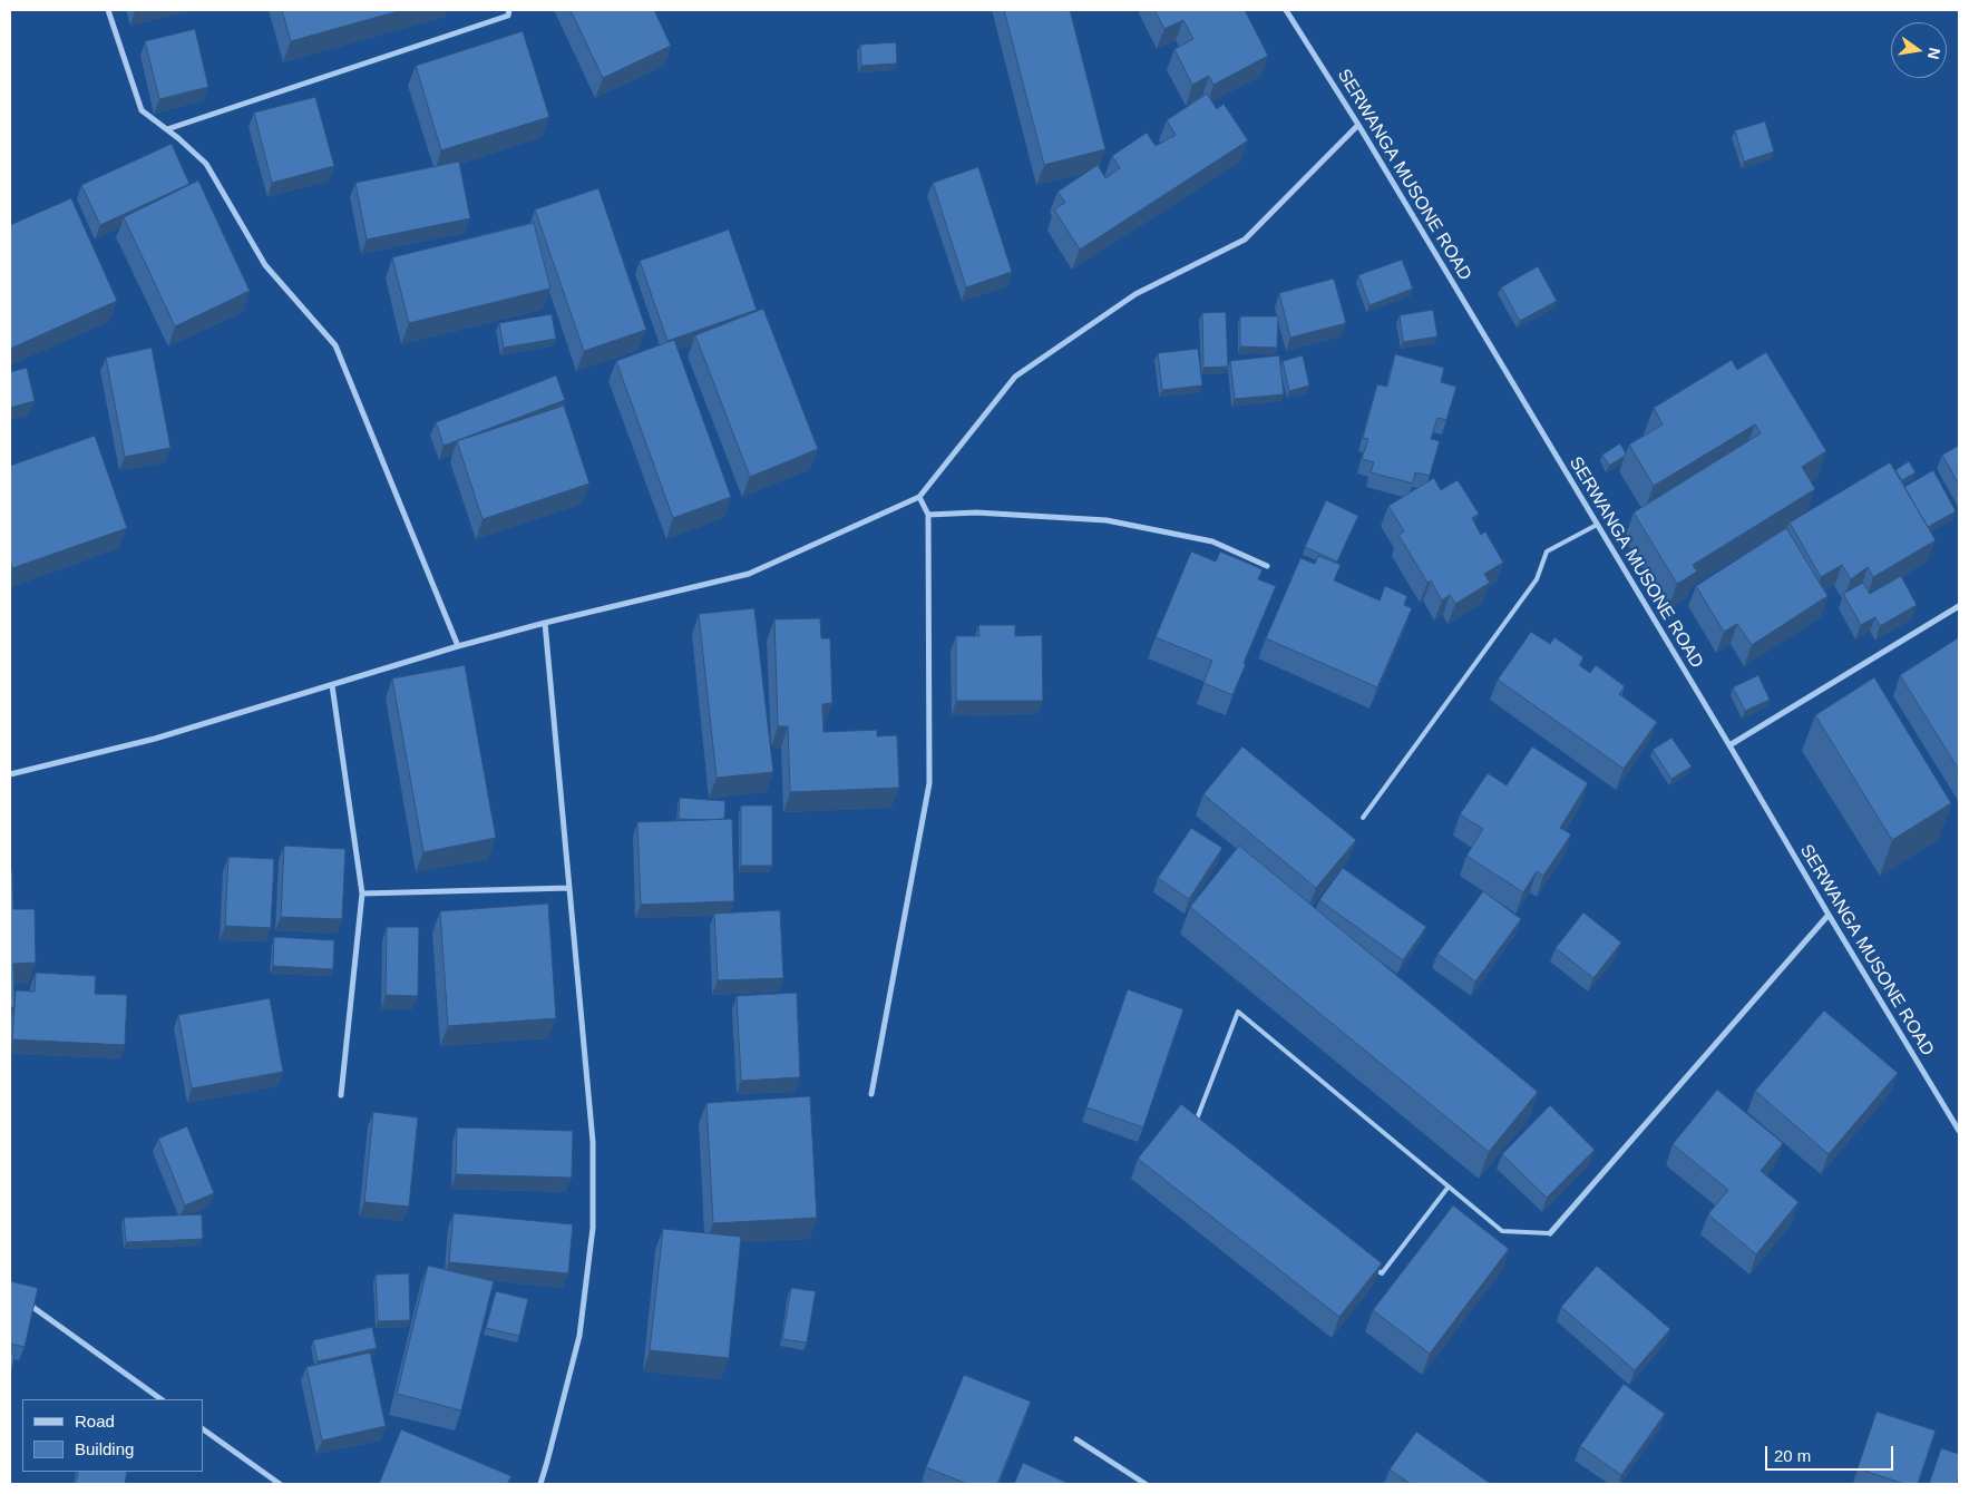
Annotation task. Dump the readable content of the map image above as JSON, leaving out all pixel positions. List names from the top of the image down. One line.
{"streets":{"street":["SERWANGA MUSONE ROAD"]},"legend":["Road","Building"],"scale_bar":"20 m","north":"right"}
